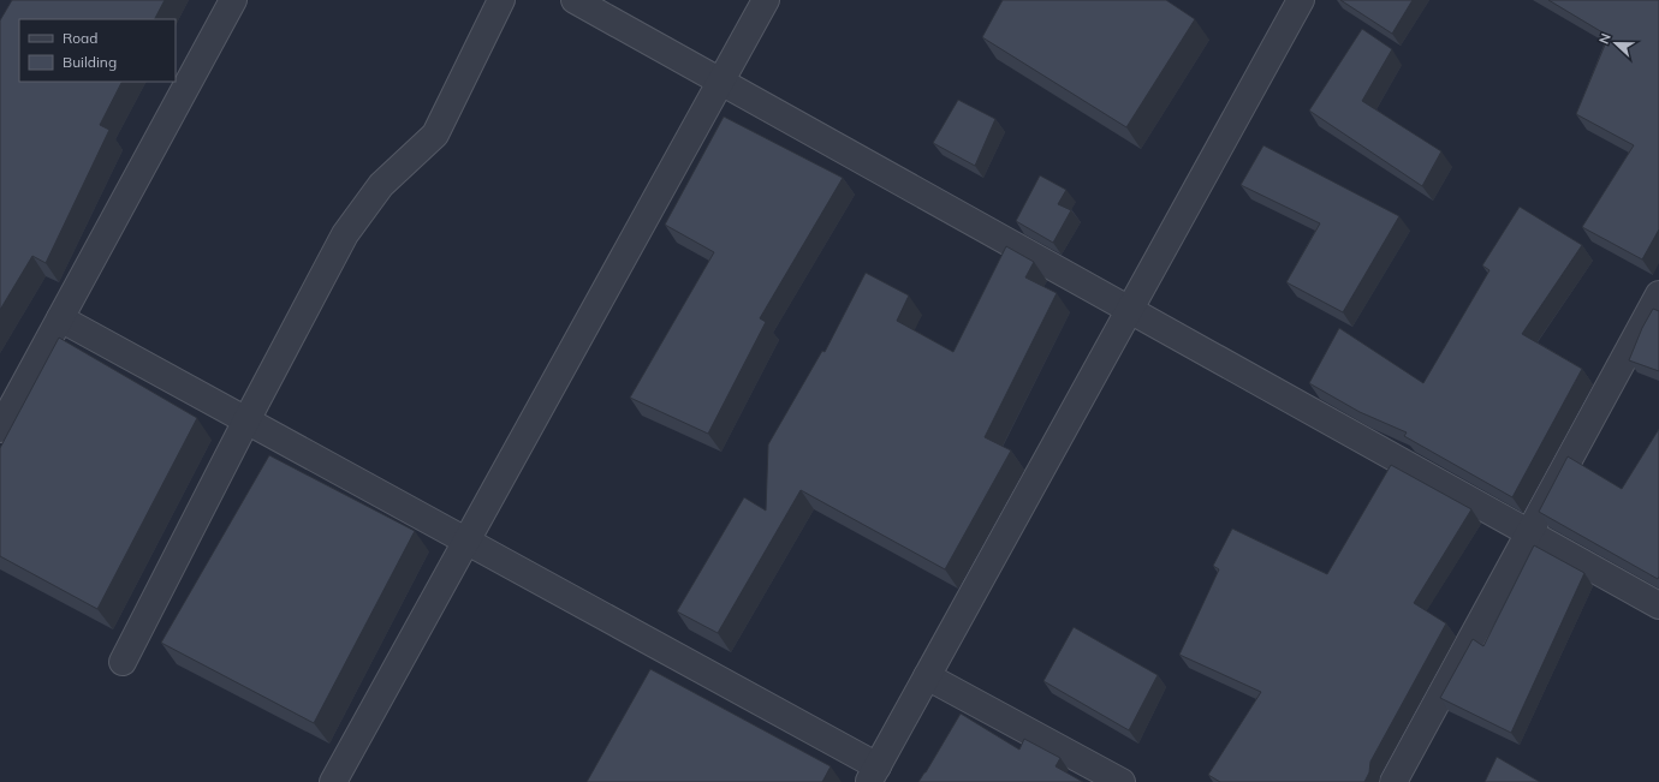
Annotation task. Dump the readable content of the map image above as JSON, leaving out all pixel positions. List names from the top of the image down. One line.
{"legend":["Road","Building"],"north":"left"}
